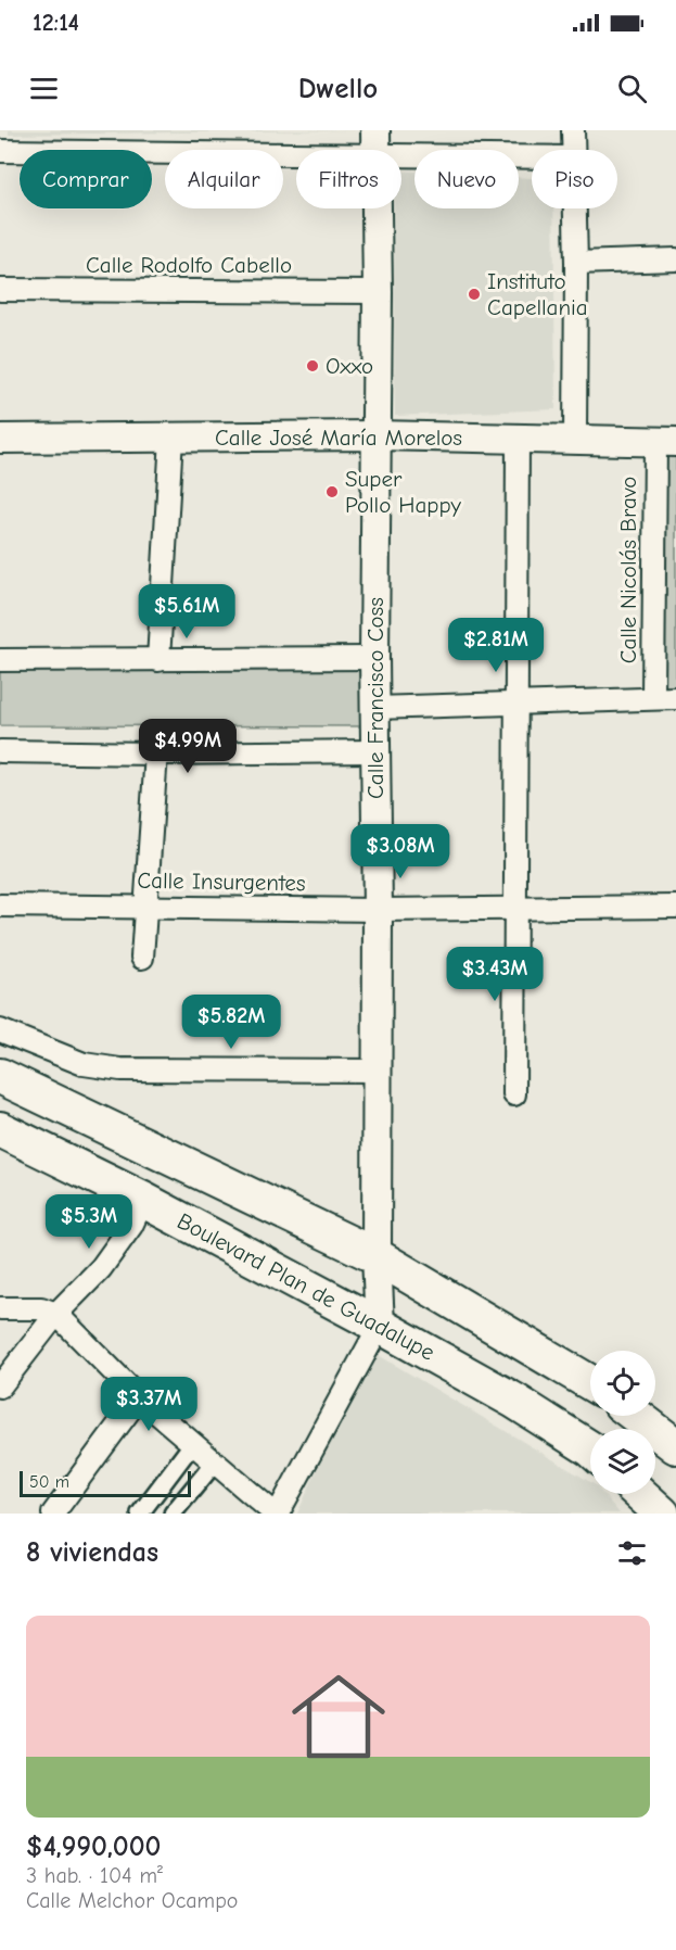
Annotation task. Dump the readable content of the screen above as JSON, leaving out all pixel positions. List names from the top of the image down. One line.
{"streets":{"main road":["Boulevard Plan de Guadalupe"],"street":["Calle Rodolfo Cabello","Calle José María Morelos","Calle Nicolás Bravo","Calle Francisco Coss","Calle Insurgentes"]},"crossings":[["Calle Rodolfo Cabello","Calle Francisco Coss"],["Calle José María Morelos","Calle Nicolás Bravo"],["Calle José María Morelos","Calle Francisco Coss"],["Calle Francisco Coss","Calle Insurgentes"],["Calle Francisco Coss","Boulevard Plan de Guadalupe"]],"places":["Instituto Capellania","Oxxo","Super Pollo Happy"],"scale_bar":"50 m","page":{"status":"12:14","header":"Dwello","chip":["Comprar","Alquilar","Filtros","Nuevo","Piso"],"price":["$5.61M","$2.81M","$4.99M","$3.08M","$3.43M","$5.82M","$5.3M","$3.37M"],"scale":"50 m","heading":"8 viviendas","list":[{"name":"$4,990,000","note":"3 hab. · 104 m² · Calle Melchor Ocampo"}]}}
